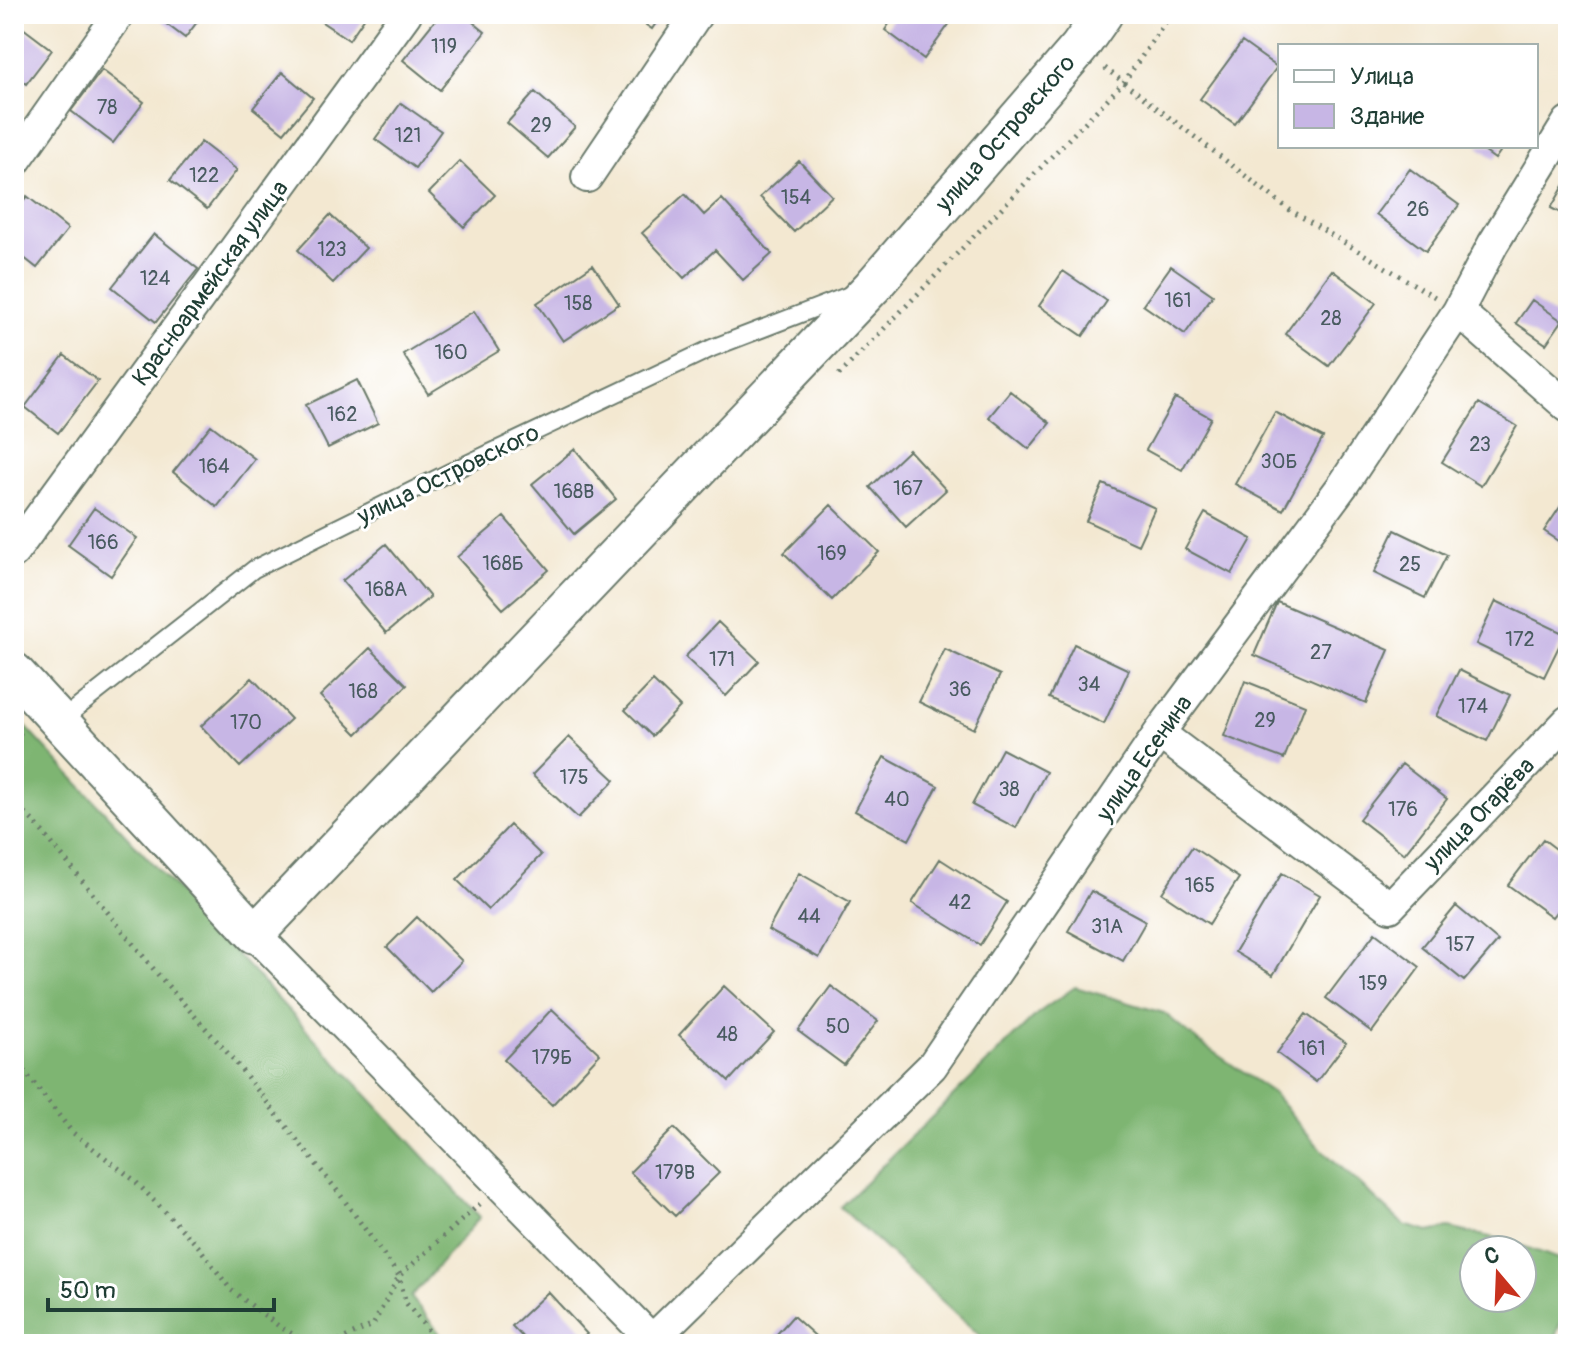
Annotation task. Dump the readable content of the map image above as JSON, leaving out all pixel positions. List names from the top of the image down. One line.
{"streets":{"street":["улица Островского","Красноармейская улица","улица Есенина","улица Огарёва"]},"crossings":[["улица Есенина","улица Огарёва"]],"house_numbers":["119","78","29","121","122","154","26","123","124","161","158","28","160","162","23","30Б","164","167","168В","166","169","168Б","25","168А","172","27","171","34","36","168","174","29","170","175","38","40","176","165","42","44","31А","157","159","50","48","161","179Б","179В"],"legend":["Улица","Здание"],"scale_bar":"50 m","north":"top"}
